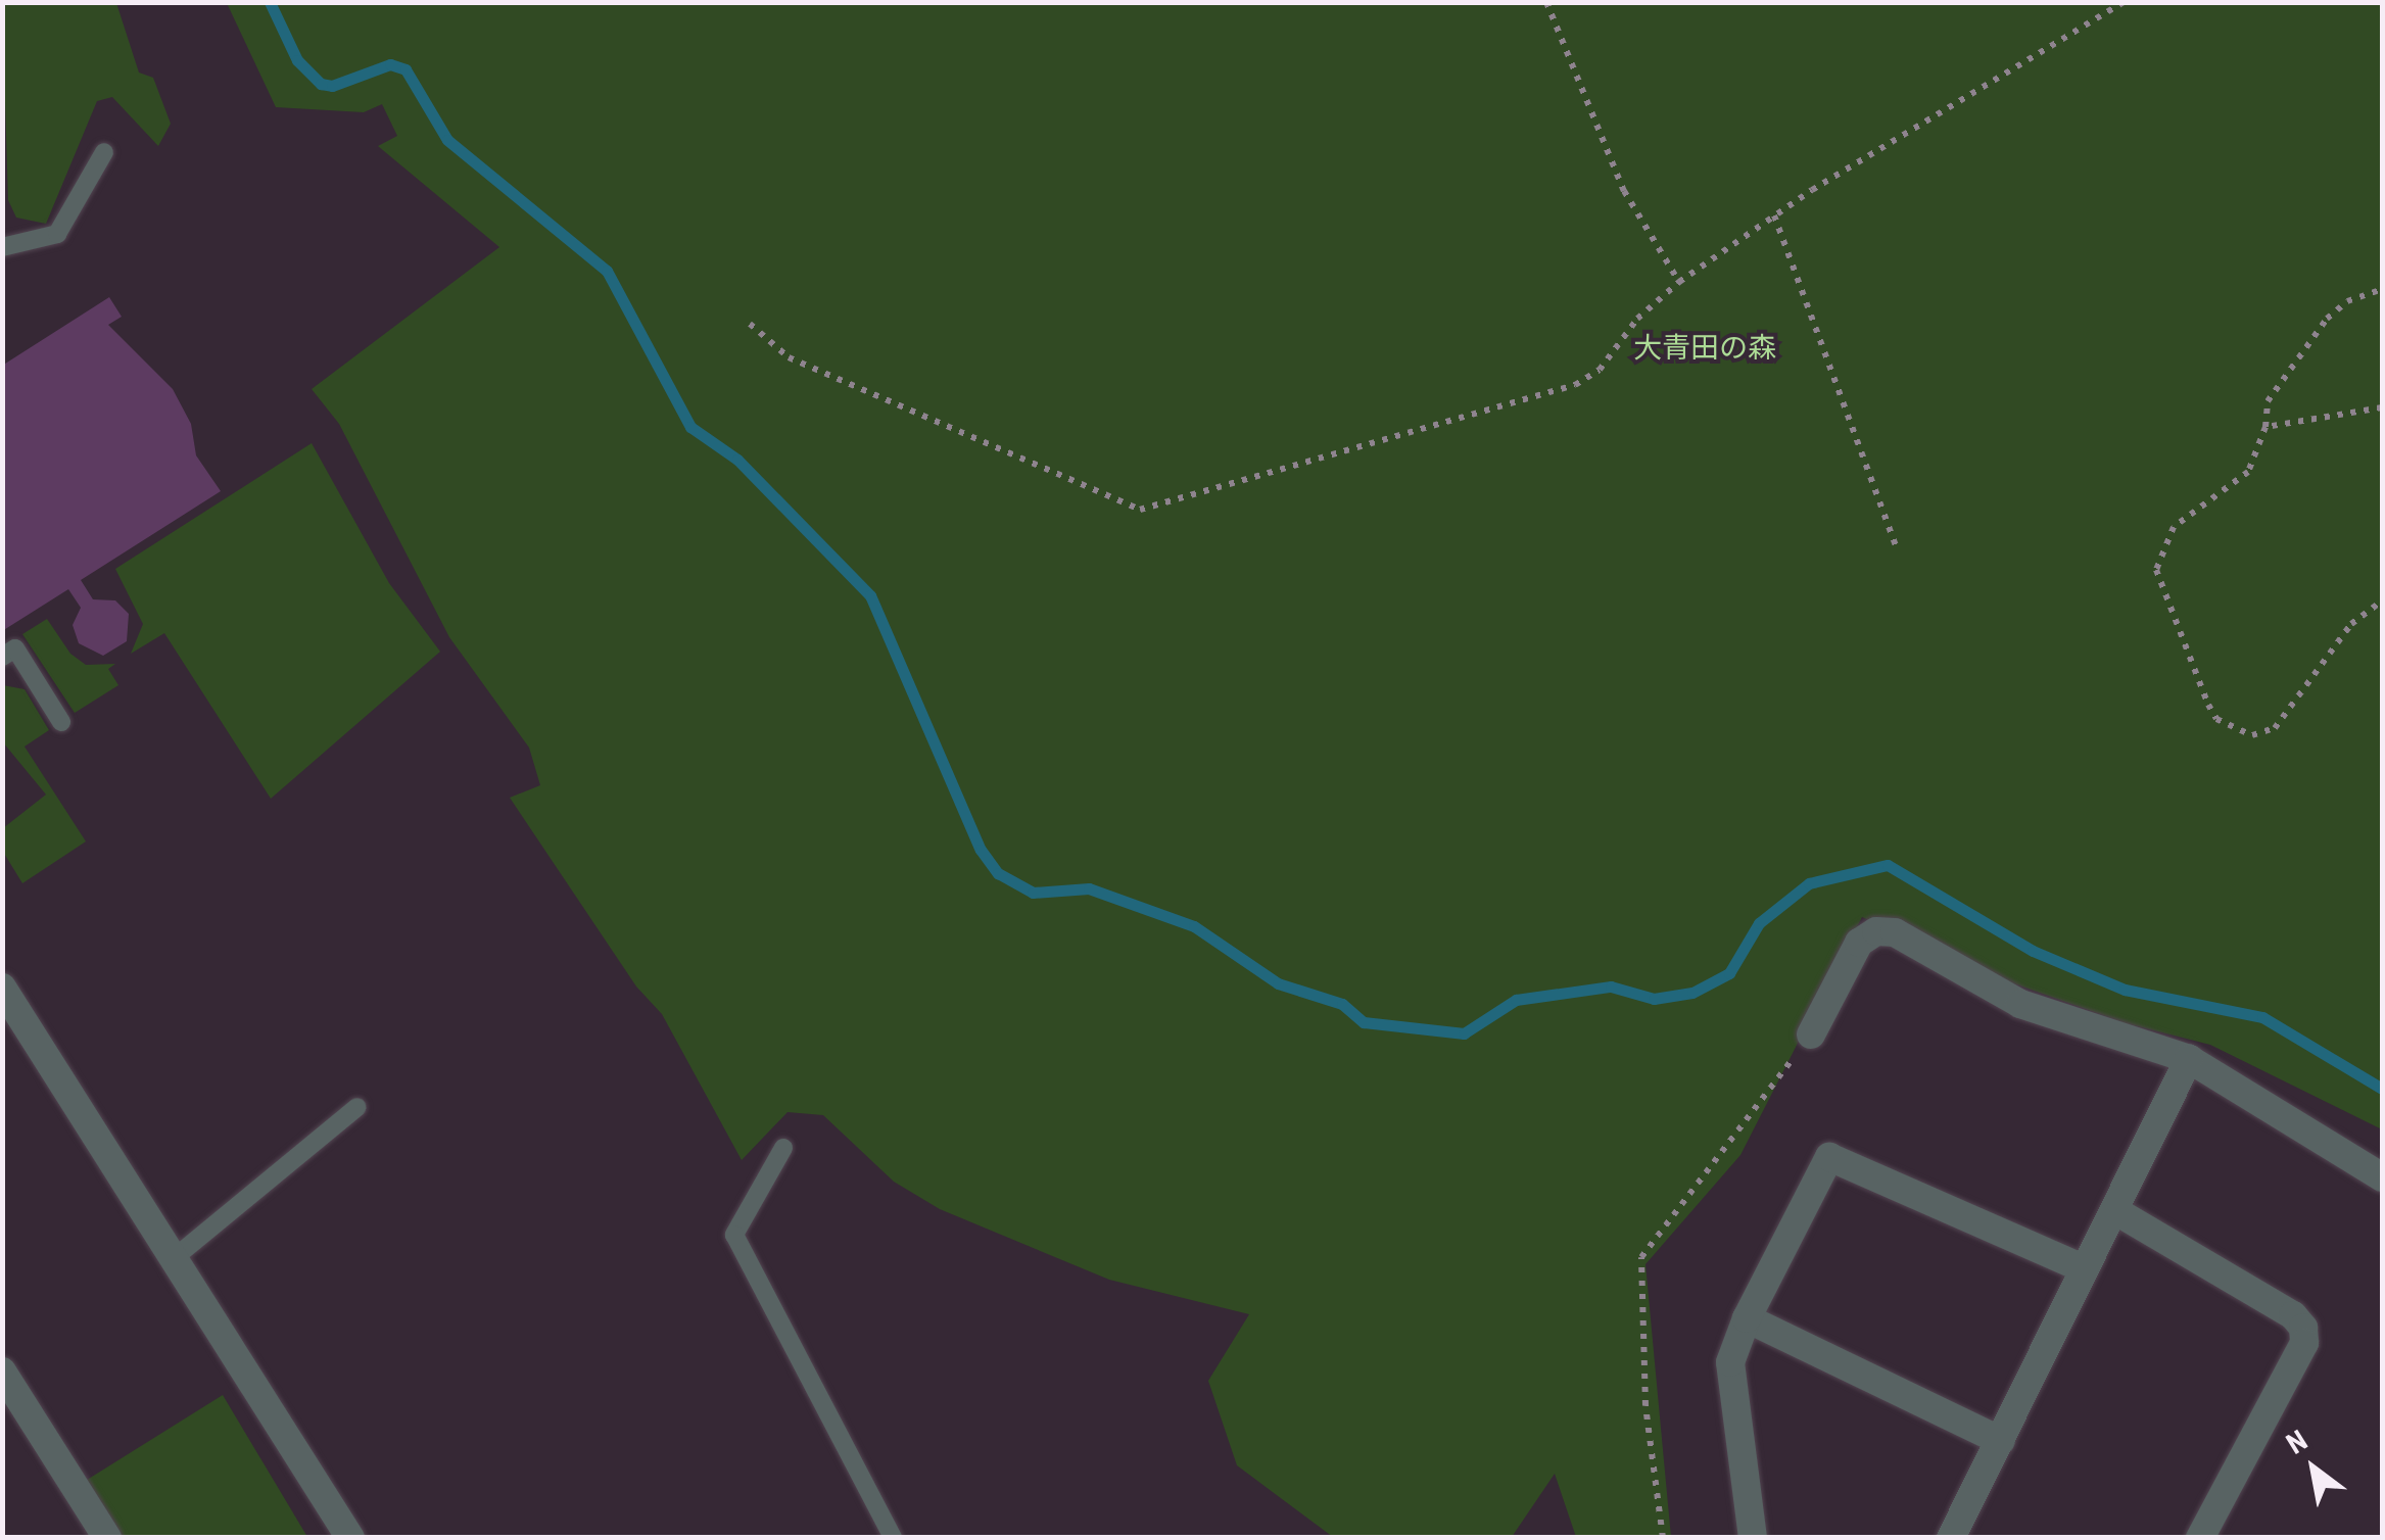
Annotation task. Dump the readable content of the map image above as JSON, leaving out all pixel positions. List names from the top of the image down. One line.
{"parks":["大青田の森"],"north":"top left"}
